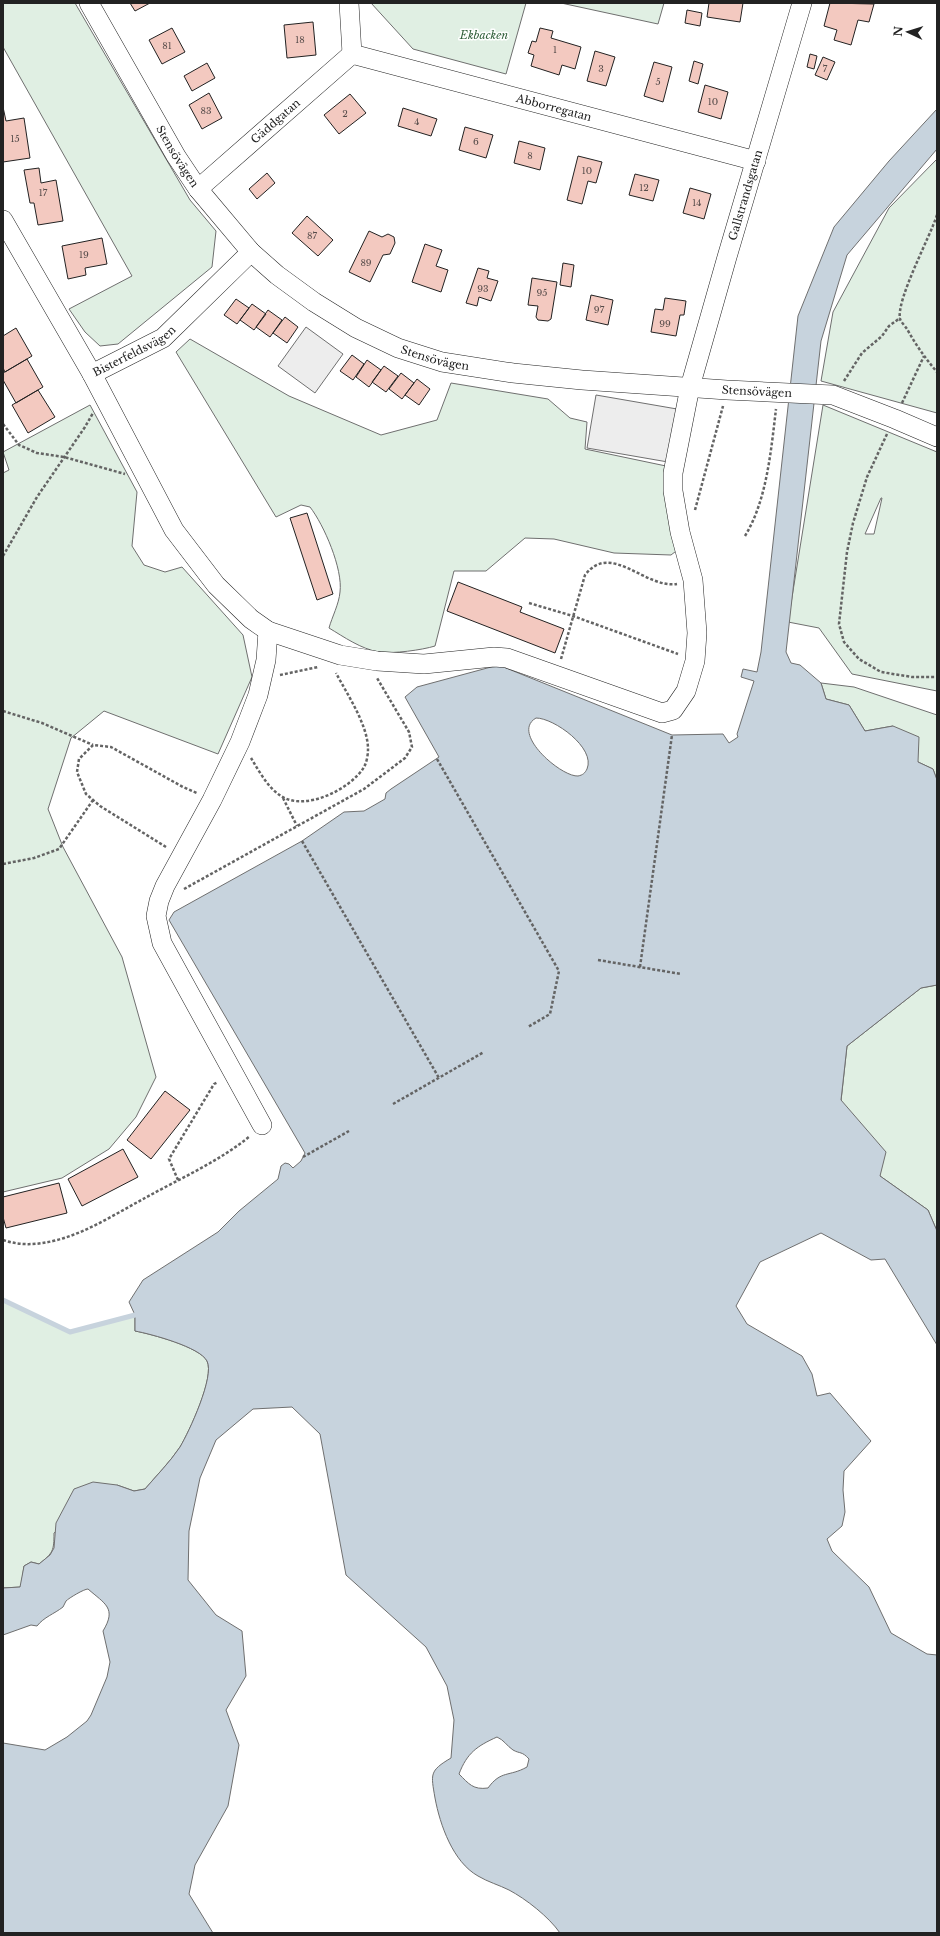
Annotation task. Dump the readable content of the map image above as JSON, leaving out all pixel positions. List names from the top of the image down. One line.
{"streets":{"street":["Abborregatan","Gäddgatan","Stensövägen","Gallstrandsgatan","Bisterfeldsvägen"]},"crossings":[["Abborregatan","Gäddgatan"],["Abborregatan","Gallstrandsgatan"],["Gäddgatan","Stensövägen"],["Stensövägen","Gallstrandsgatan"],["Stensövägen","Bisterfeldsvägen"],["Gallstrandsgatan","Bisterfeldsvägen"]],"parks":["Ekbacken"],"house_numbers":["18","81","1","3","7","5","10","83","2","4","15","6","8","10","12","17","14","87","19","89","93","95","97","99"],"north":"left"}
